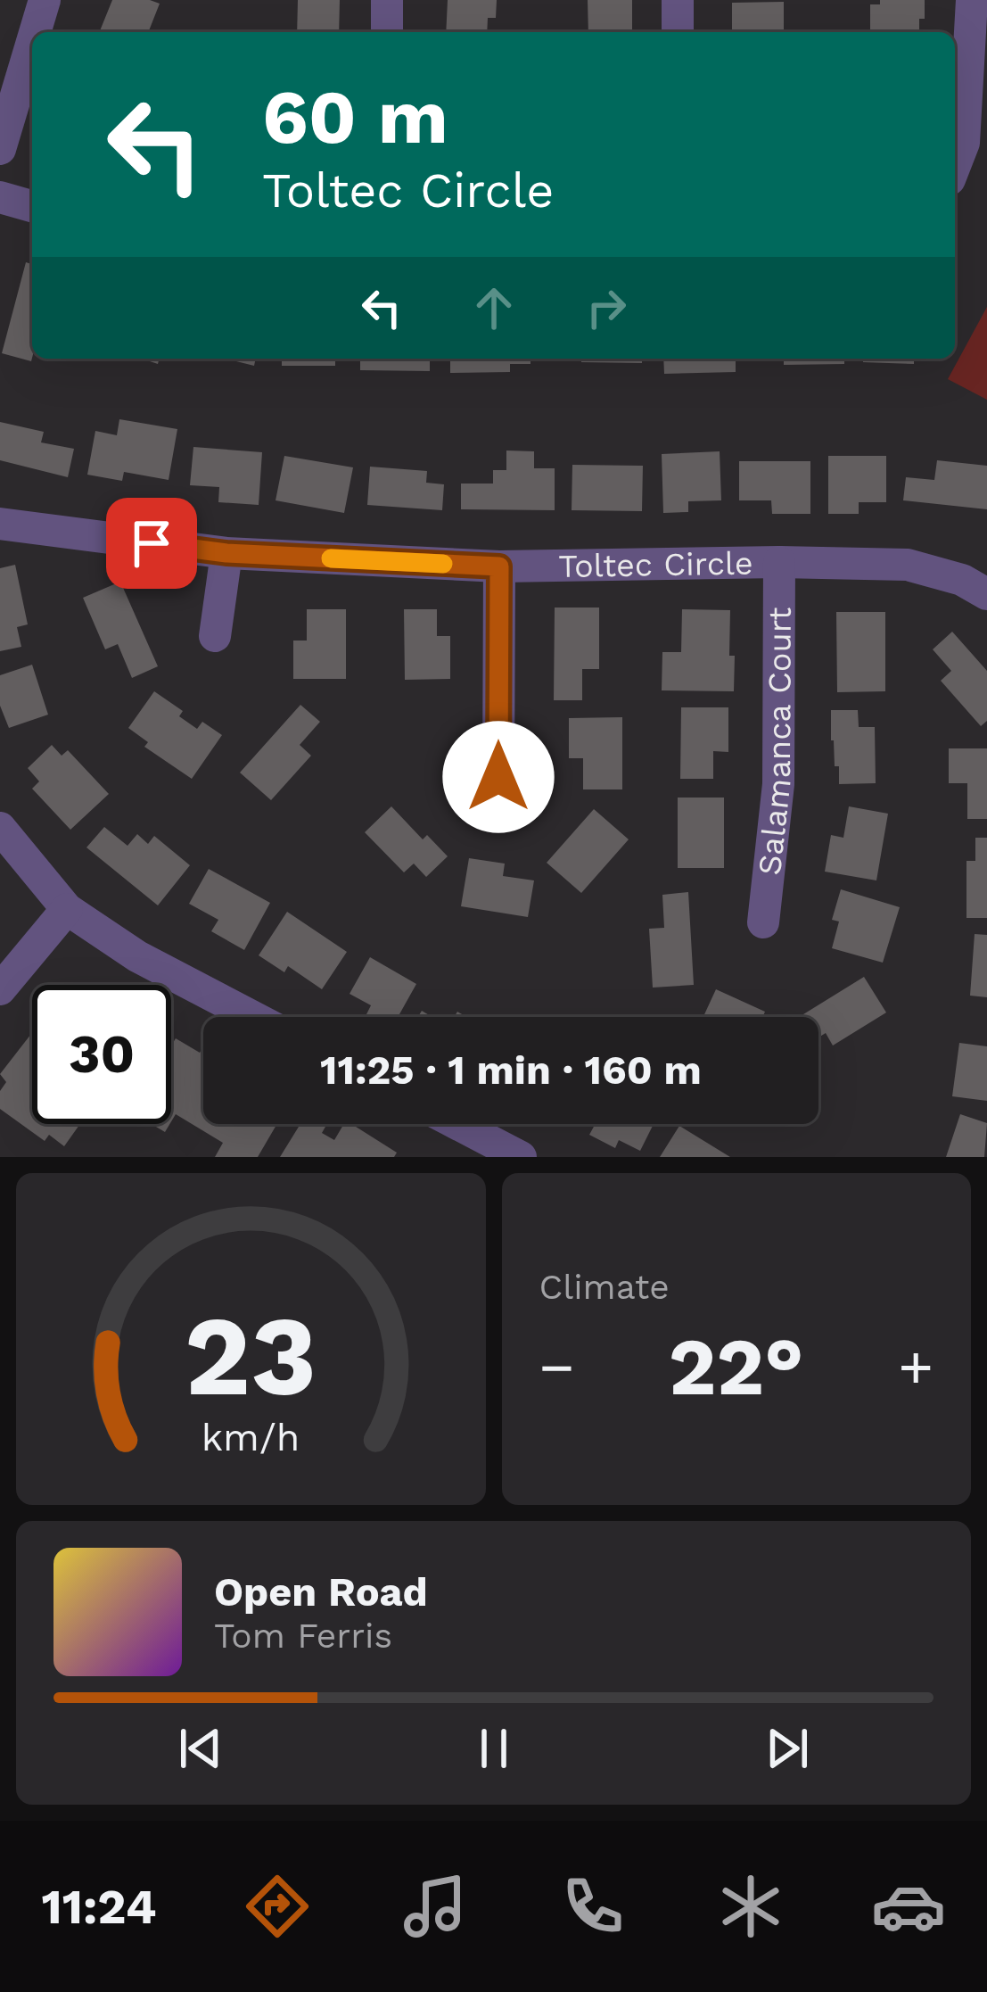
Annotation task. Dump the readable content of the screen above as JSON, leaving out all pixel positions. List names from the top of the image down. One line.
{"streets":{"street":["Toltec Circle","Salamanca Court"]},"crossings":[["Toltec Circle","Salamanca Court"]],"page":{"turn":["60 m","Toltec Circle"],"limit":"30","trip":"11:25 · 1 min · 160 m","tile":"Climate","heat":["−","22°","+"],"song":["Open Road","Tom Ferris"],"tabs":"11:24","gauge":["23","km/h"]}}
